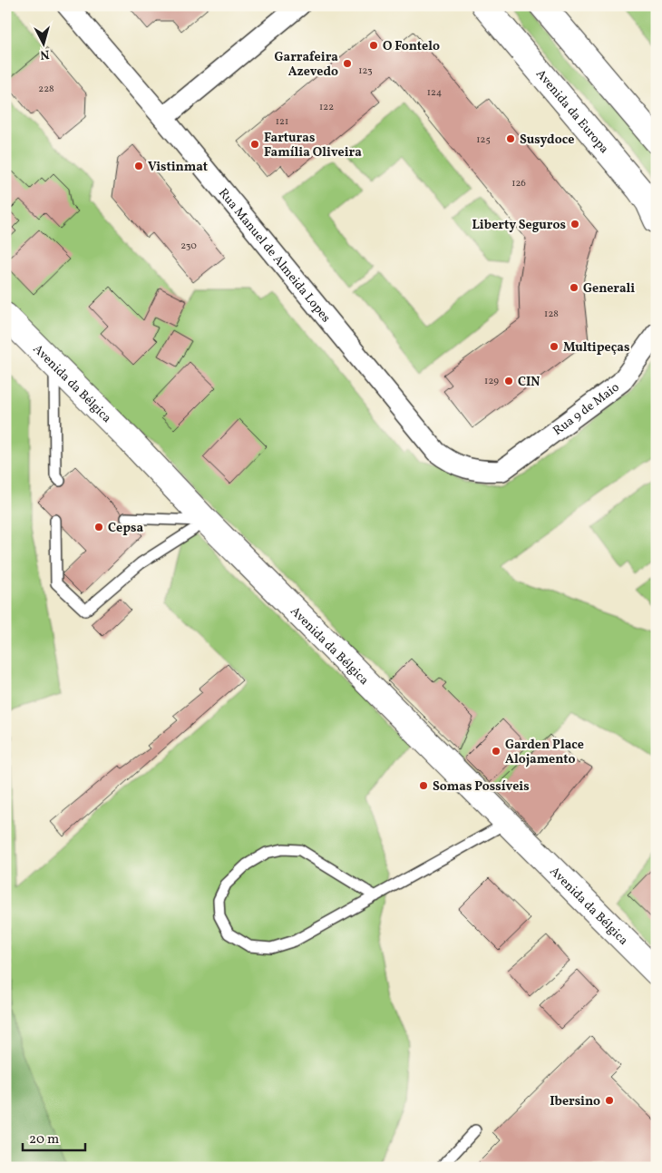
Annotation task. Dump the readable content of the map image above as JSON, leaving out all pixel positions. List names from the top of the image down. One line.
{"streets":{"main road":["Avenida da Europa","Avenida da Bélgica"],"street":["Rua Manuel de Almeida Lopes","Rua 9 de Maio"]},"crossings":[["Rua Manuel de Almeida Lopes","Rua 9 de Maio"]],"places":["O Fontelo","Garrafeira Azevedo","Susydoce","Farturas Família Oliveira","Vistinmat","Liberty Seguros","Generali","Multipeças","CIN","Cepsa","Garden Place Alojamento","Somas Possíveis","Ibersino"],"house_numbers":["123","228","124","122","121","125","126","230","128","129"],"scale_bar":"20 m","north":"bottom"}
